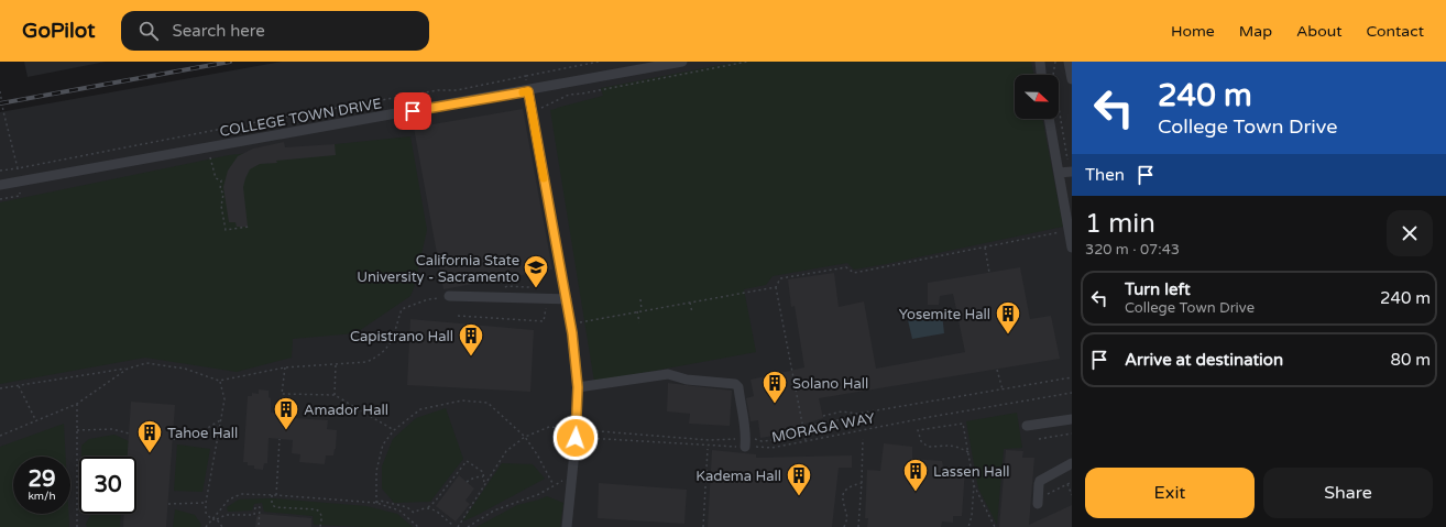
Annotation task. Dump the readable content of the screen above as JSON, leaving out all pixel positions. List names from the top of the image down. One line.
{"streets":{"street":["COLLEGE TOWN DRIVE"],"path":["MORAGA WAY"]},"places":{"school or university":["California State University - Sacramento"],"building":["Yosemite Hall","Capistrano Hall","Solano Hall","Amador Hall","Tahoe Hall","Lassen Hall","Kadema Hall"]},"north":"right","page":{"header":"GoPilot","search":"Search here","nav":["Home","Map","About","Contact"],"turn":["240 m","College Town Drive"],"then":"Then","heading":["1 min","320 m · 07:43"],"list":[{"name":"Turn left","note":"College Town Drive","value":"240 m"},{"name":"Arrive at destination","value":"80 m"}],"speed":"29 km/h","limit":"30","buttons":["Exit","Share"]}}
